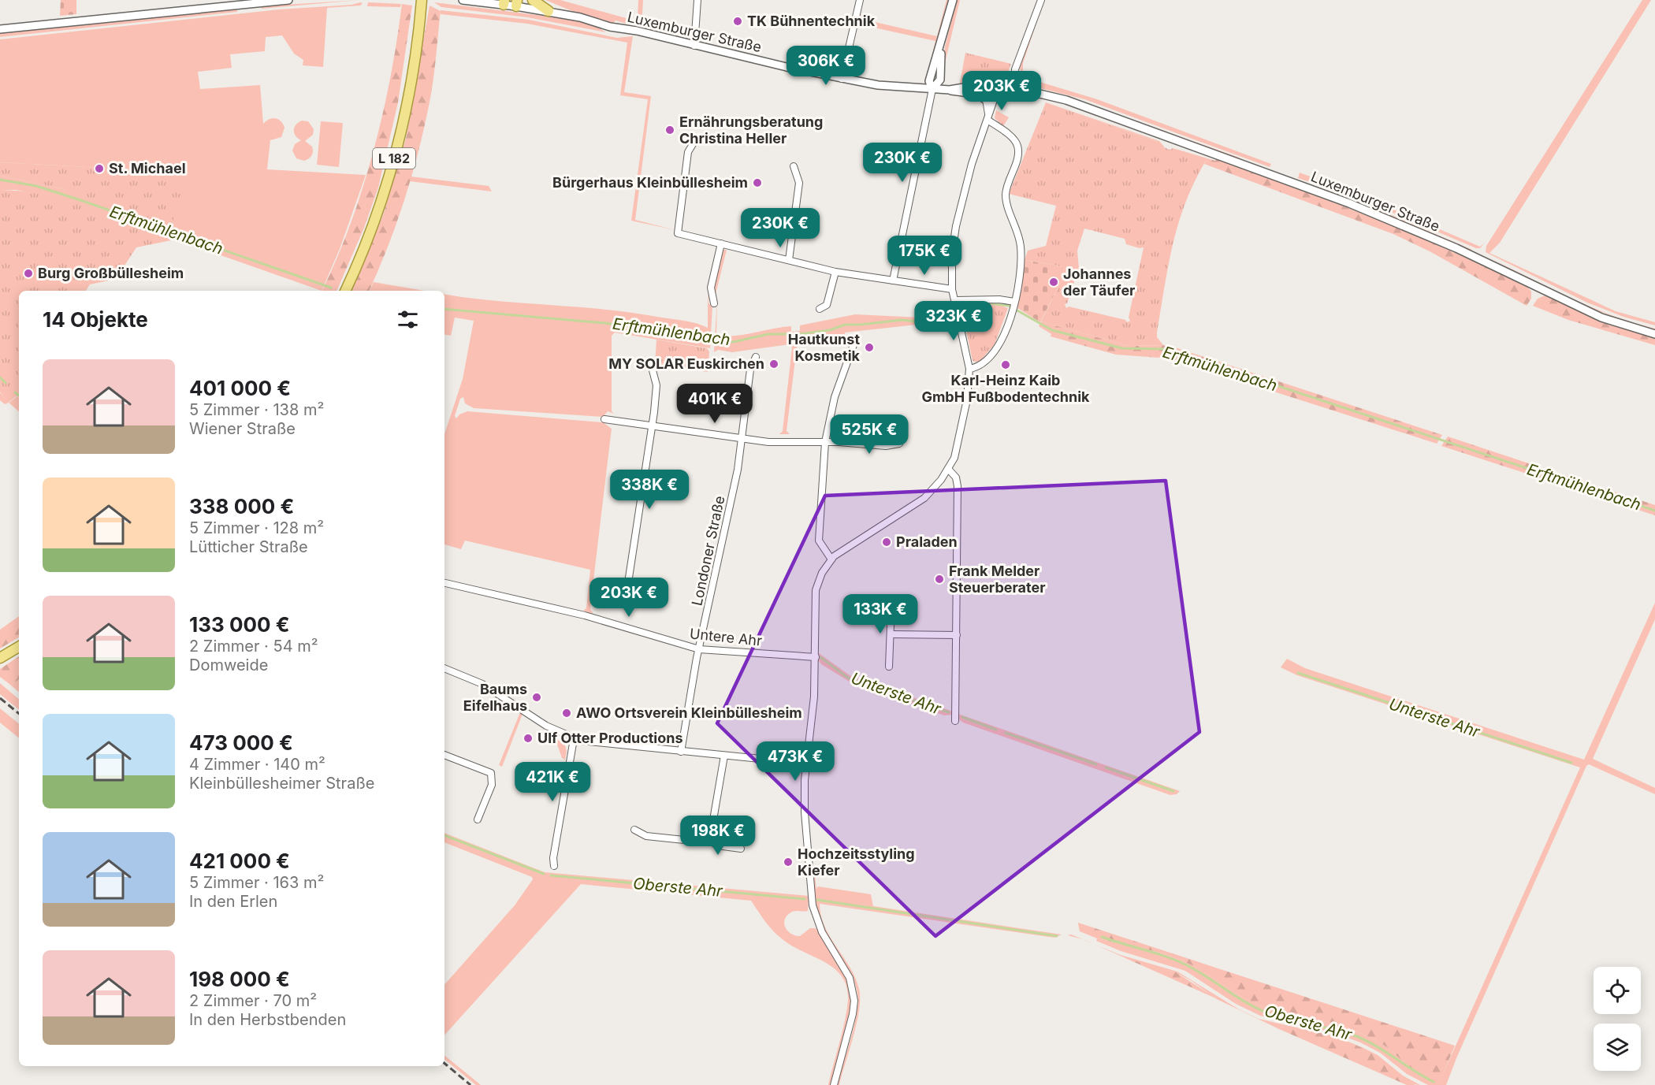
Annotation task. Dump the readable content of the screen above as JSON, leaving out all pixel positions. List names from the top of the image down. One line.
{"streets":{"main road":["L 182"],"street":["Luxemburger Straße","Londoner Straße","Untere Ahr"]},"crossings":[["Londoner Straße","Untere Ahr"]],"water":["Erftmühlenbach","Unterste Ahr","Oberste Ahr"],"places":["TK Bühnentechnik","Ernährungsberatung Christina Heller","St. Michael","Bürgerhaus Kleinbüllesheim","Burg Großbüllesheim","Johannes der Täufer","Hautkunst Kosmetik","MY SOLAR Euskirchen","Karl-Heinz Kaib GmbH Fußbodentechnik","Praladen","Frank Melder Steuerberater","Baums Eifelhaus","AWO Ortsverein Kleinbüllesheim","Ulf Otter Productions","Hochzeitsstyling Kiefer"],"page":{"price":["306K €","203K €","230K €","230K €","175K €","323K €","401K €","525K €","338K €","203K €","133K €","473K €","421K €","198K €"],"heading":"14 Objekte","list":[{"name":"401 000 €","note":"5 Zimmer · 138 m² · Wiener Straße"},{"name":"338 000 €","note":"5 Zimmer · 128 m² · Lütticher Straße"},{"name":"133 000 €","note":"2 Zimmer · 54 m² · Domweide"},{"name":"473 000 €","note":"4 Zimmer · 140 m² · Kleinbüllesheimer Straße"},{"name":"421 000 €","note":"5 Zimmer · 163 m² · In den Erlen"},{"name":"198 000 €","note":"2 Zimmer · 70 m² · In den Herbstbenden"}]}}
